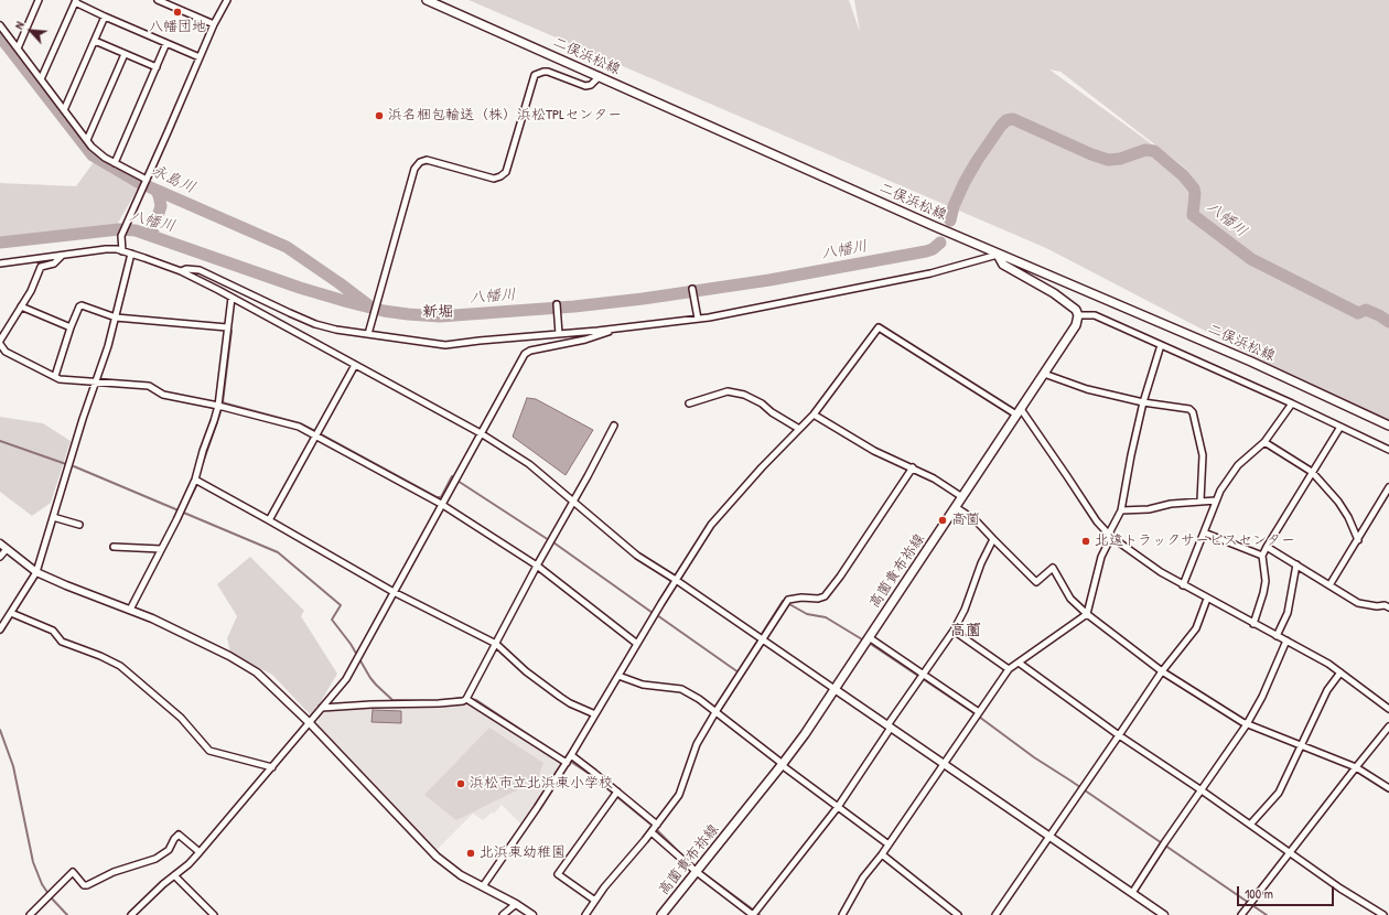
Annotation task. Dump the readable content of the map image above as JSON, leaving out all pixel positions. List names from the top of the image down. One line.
{"streets":{"main road":["二俣浜松線","高薗貴布祢線"]},"districts":["新堀","高薗"],"water":["永島川","八幡川"],"places":["八幡団地","浜名梱包輸送（株）浜松TPLセンター","高薗","北遠トラックサービスセンター","浜松市立北浜東小学校","北浜東幼稚園"],"scale_bar":"100 m","north":"top left"}
